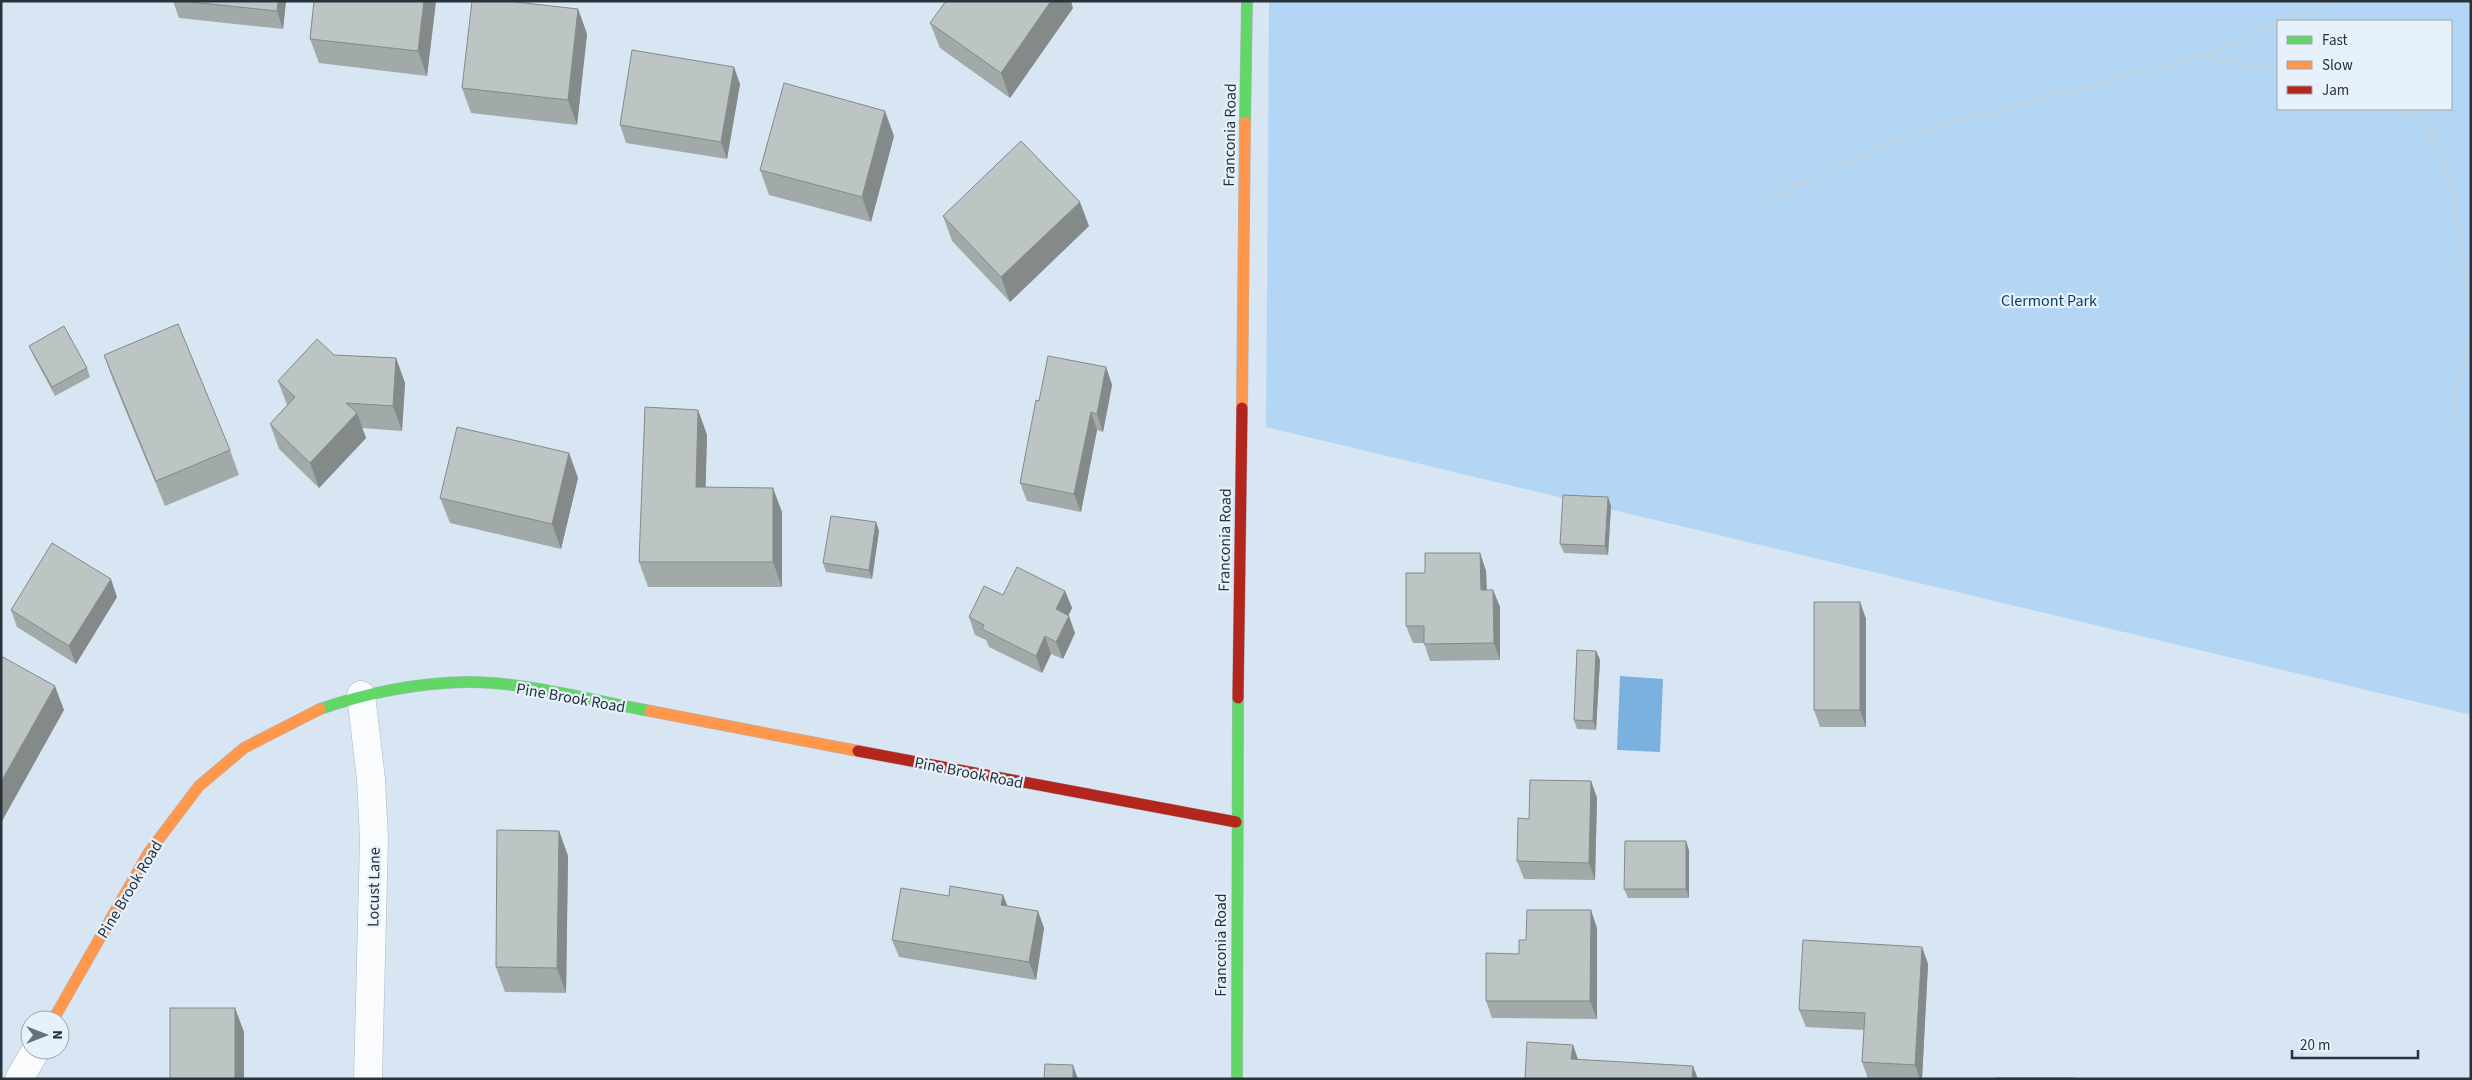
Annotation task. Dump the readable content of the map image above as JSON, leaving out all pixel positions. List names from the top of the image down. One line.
{"streets":{"street":["Franconia Road","Pine Brook Road","Locust Lane"]},"crossings":[["Franconia Road","Pine Brook Road"],["Pine Brook Road","Locust Lane"]],"parks":["Clermont Park"],"legend":["Fast","Slow","Jam"],"scale_bar":"20 m","north":"right"}
